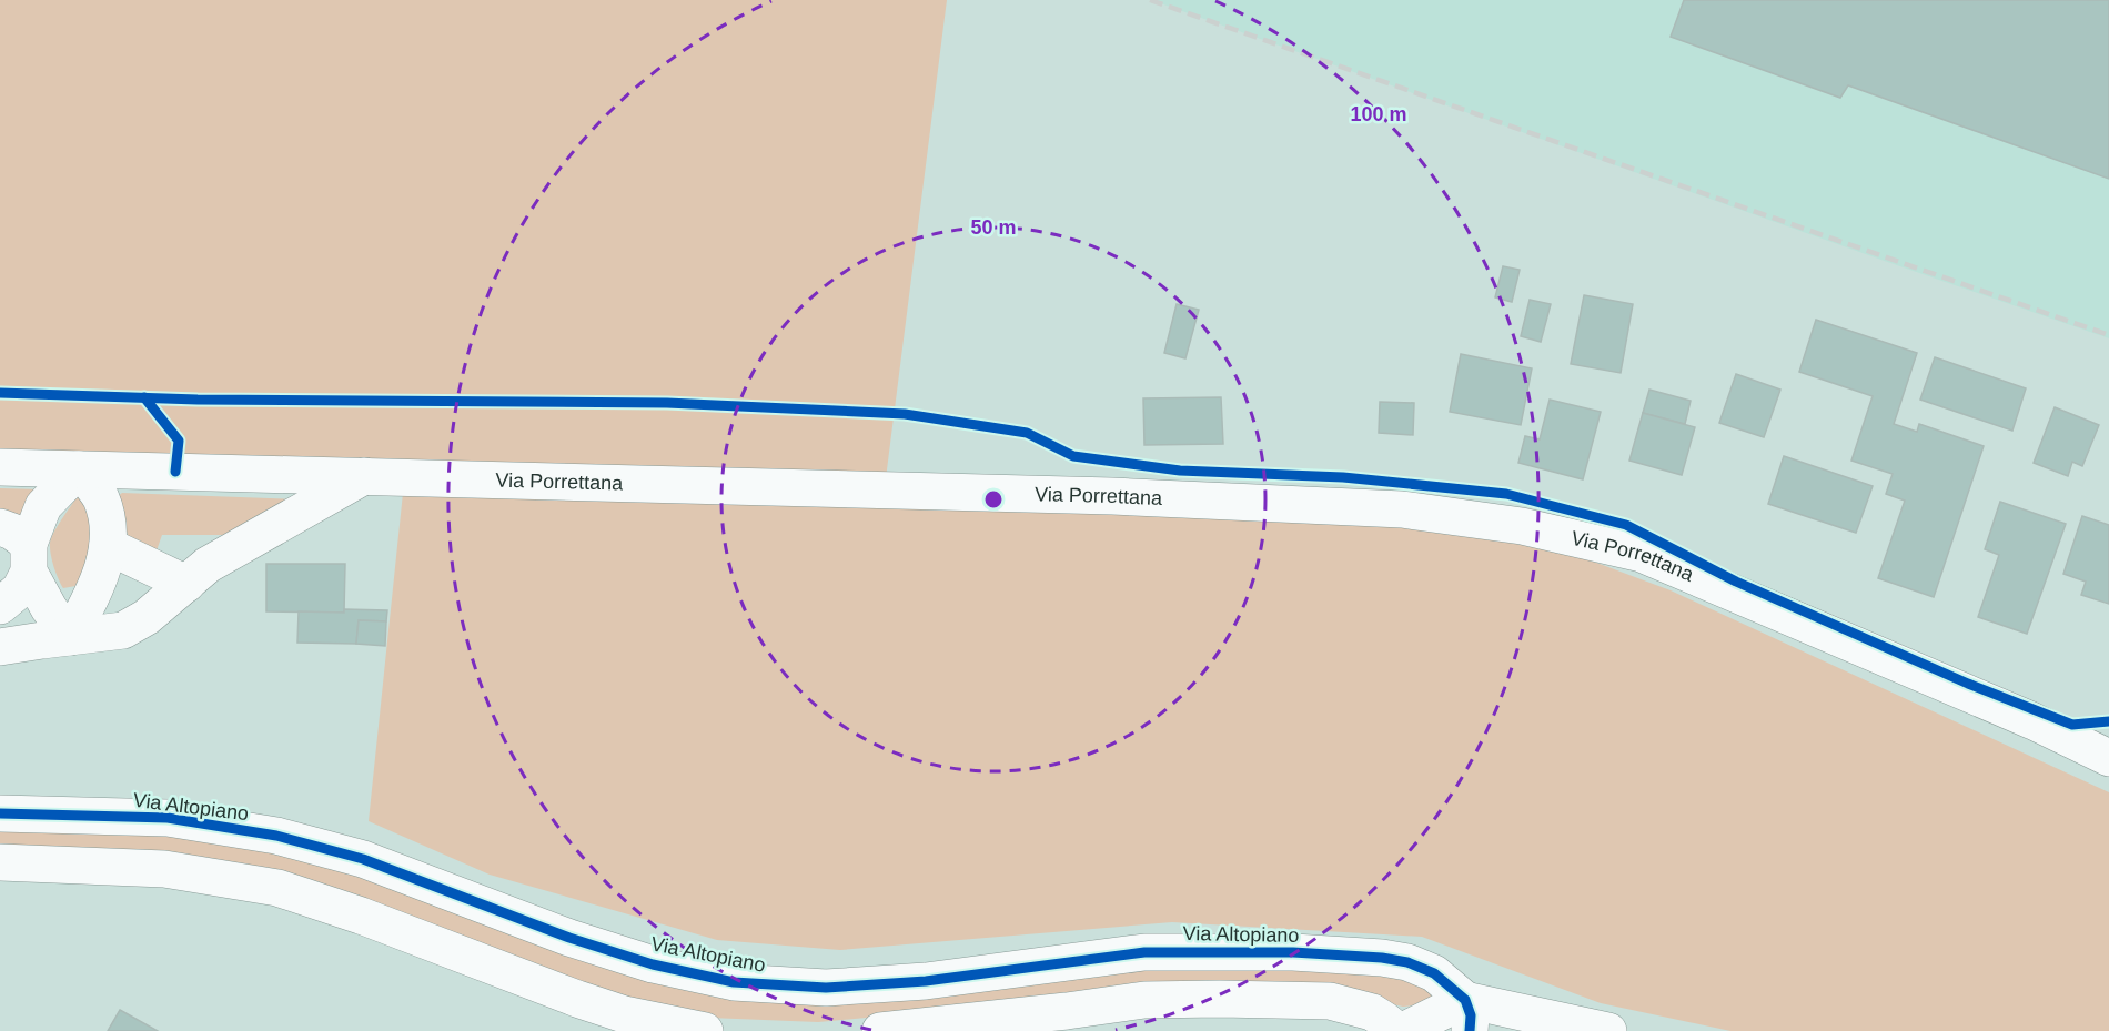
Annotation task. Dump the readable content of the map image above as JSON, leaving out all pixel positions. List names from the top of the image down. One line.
{"streets":{"street":["Via Porrettana","Via Altopiano"]},"rings":["100 m","50 m"]}
